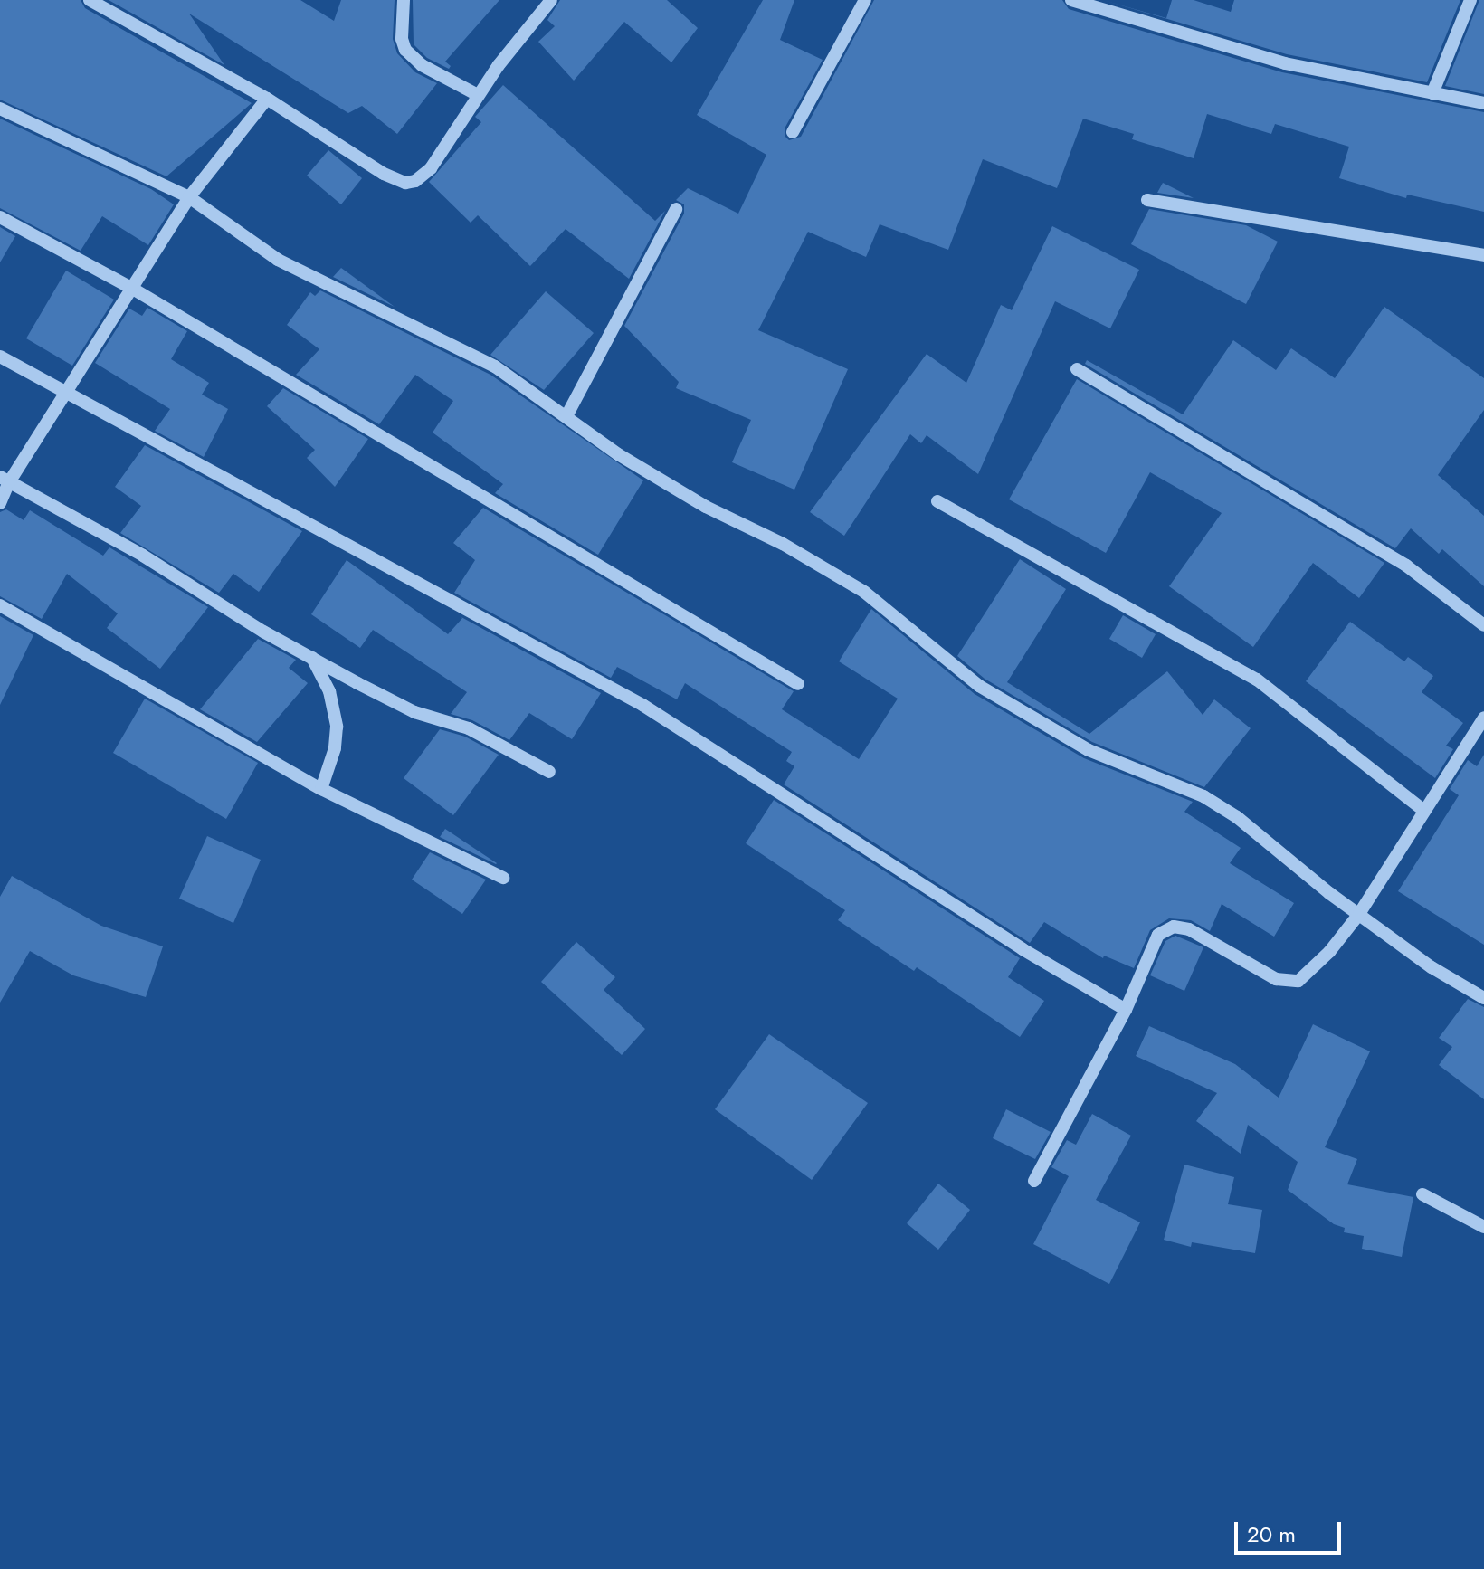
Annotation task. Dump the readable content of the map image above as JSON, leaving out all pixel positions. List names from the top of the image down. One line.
{"scale_bar":"20 m"}
